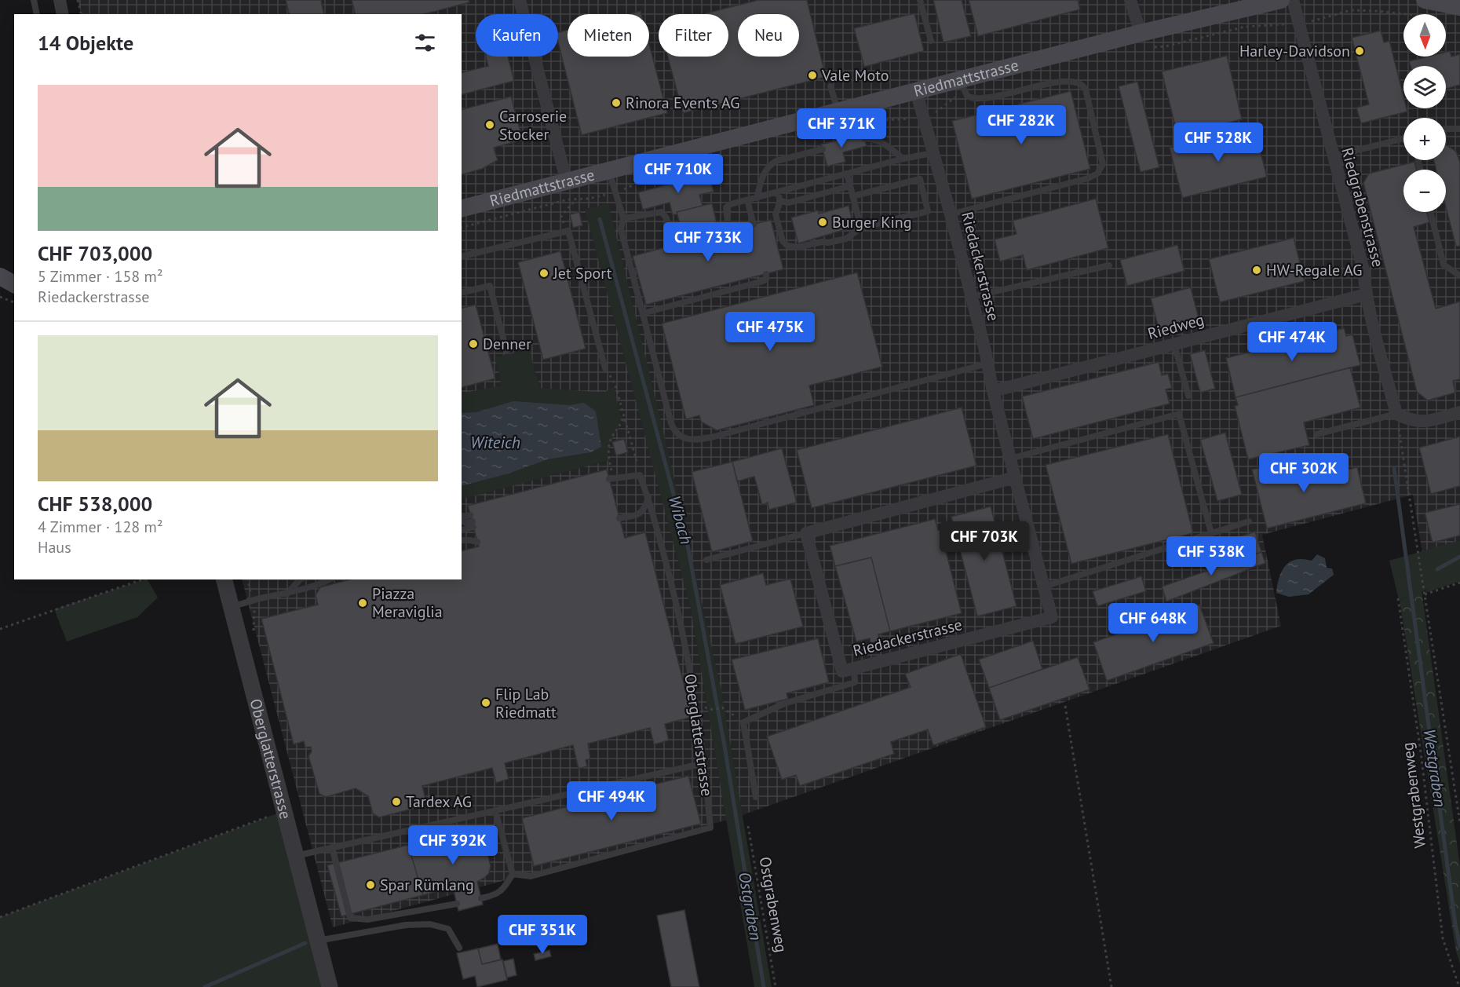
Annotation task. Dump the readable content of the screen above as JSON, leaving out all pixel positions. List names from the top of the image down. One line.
{"streets":{"main road":["Riedmattstrasse"],"street":["Riedgrabenstrasse","Riedackerstrasse","Riedweg","Oberglatterstrasse"],"path":["Westgrabenweg","Ostgrabenweg"]},"crossings":[["Riedmattstrasse","Riedackerstrasse"],["Riedgrabenstrasse","Riedweg"],["Riedackerstrasse","Riedweg"]],"water":["Witeich","Wibach","Westgraben","Ostgraben"],"places":["Harley-Davidson","Vale Moto","Rinora Events AG","Carroserie Stocker","Burger King","HW-Regale AG","Jet Sport","Denner","Piazza Meraviglia","Flip Lab Riedmatt","Tardex AG","Spar Rümlang"],"north":"bottom","page":{"map_buttons":["+","−"],"chip":["Kaufen","Mieten","Filter","Neu"],"heading":"14 Objekte","list":[{"name":"CHF 703,000","note":"5 Zimmer · 158 m² · Riedackerstrasse"},{"name":"CHF 538,000","note":"4 Zimmer · 128 m² · Haus"}],"price":["CHF 282K","CHF 371K","CHF 528K","CHF 710K","CHF 733K","CHF 475K","CHF 474K","CHF 302K","CHF 703K","CHF 538K","CHF 648K","CHF 494K","CHF 392K","CHF 351K"]}}
